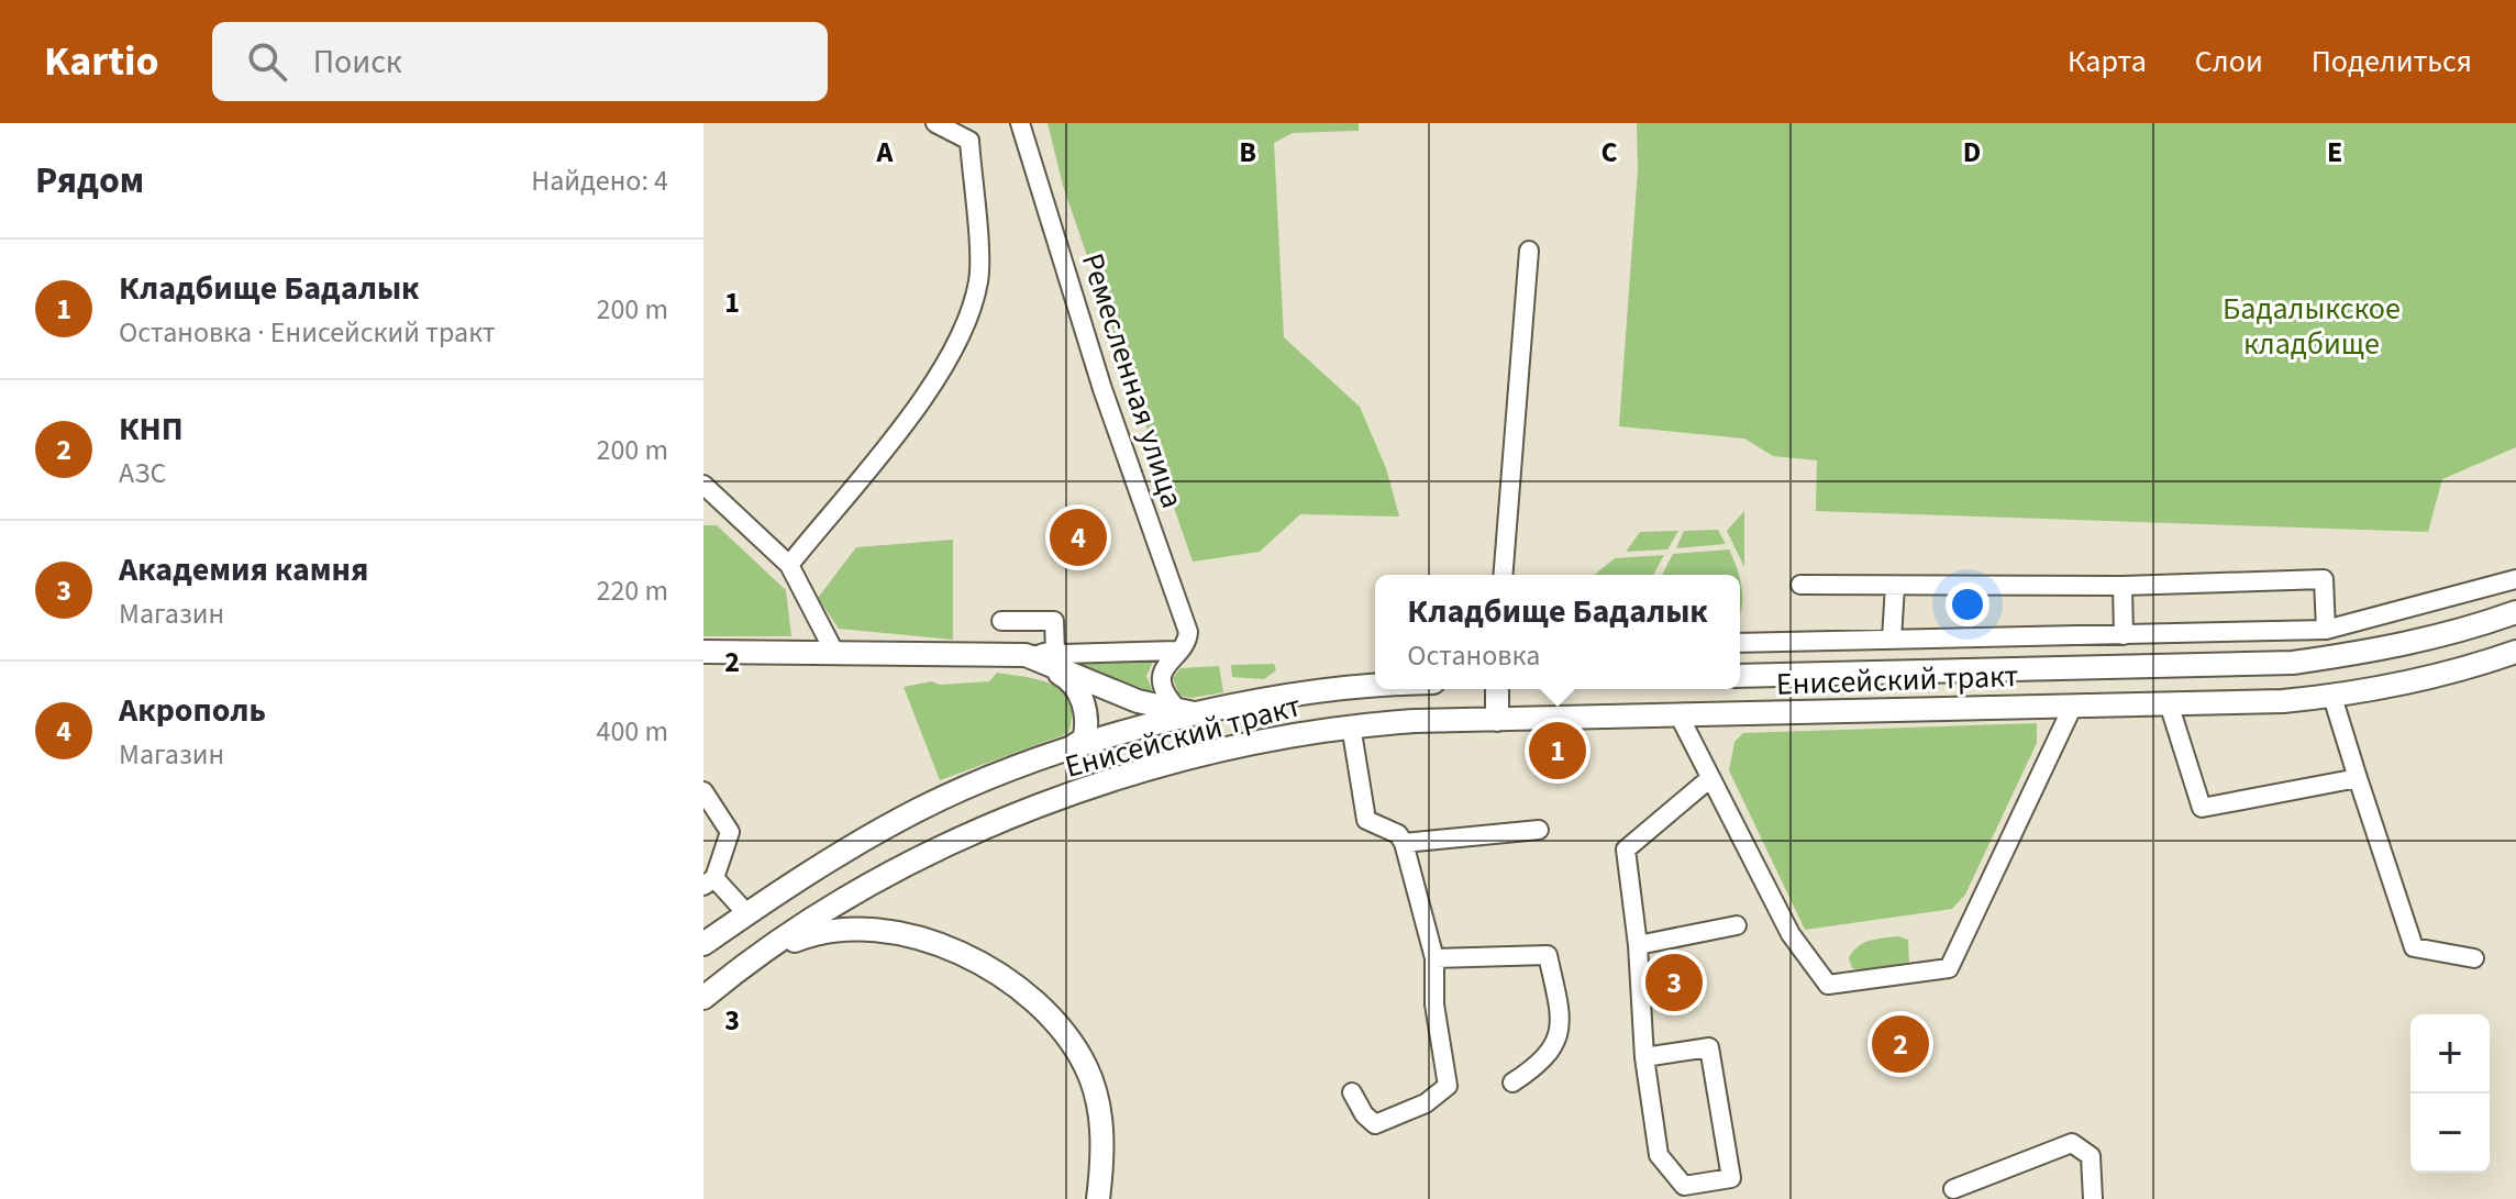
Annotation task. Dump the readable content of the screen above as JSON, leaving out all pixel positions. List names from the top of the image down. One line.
{"streets":{"main road":["Енисейский тракт"],"street":["Ремесленная улица"]},"parks":["Бадалыкское кладбище"],"page":{"header":"Kartio","search":"Поиск","nav":["Карта","Слои","Поделиться"],"heading":["Рядом","Найдено: 4"],"list":[{"mark":"1","name":"Кладбище Бадалык","note":"Остановка · Енисейский тракт","value":"200 m"},{"mark":"2","name":"КНП","note":"АЗС","value":"200 m"},{"mark":"3","name":"Академия камня","note":"Магазин","value":"220 m"},{"mark":"4","name":"Акрополь","note":"Магазин","value":"400 m"}],"pins":["4","1","3","2"],"popup":["Кладбище Бадалык","Остановка"],"map_buttons":["+","−"]},"grid":{"columns":["A","B","C","D","E"],"rows":["1","2","3"]}}
